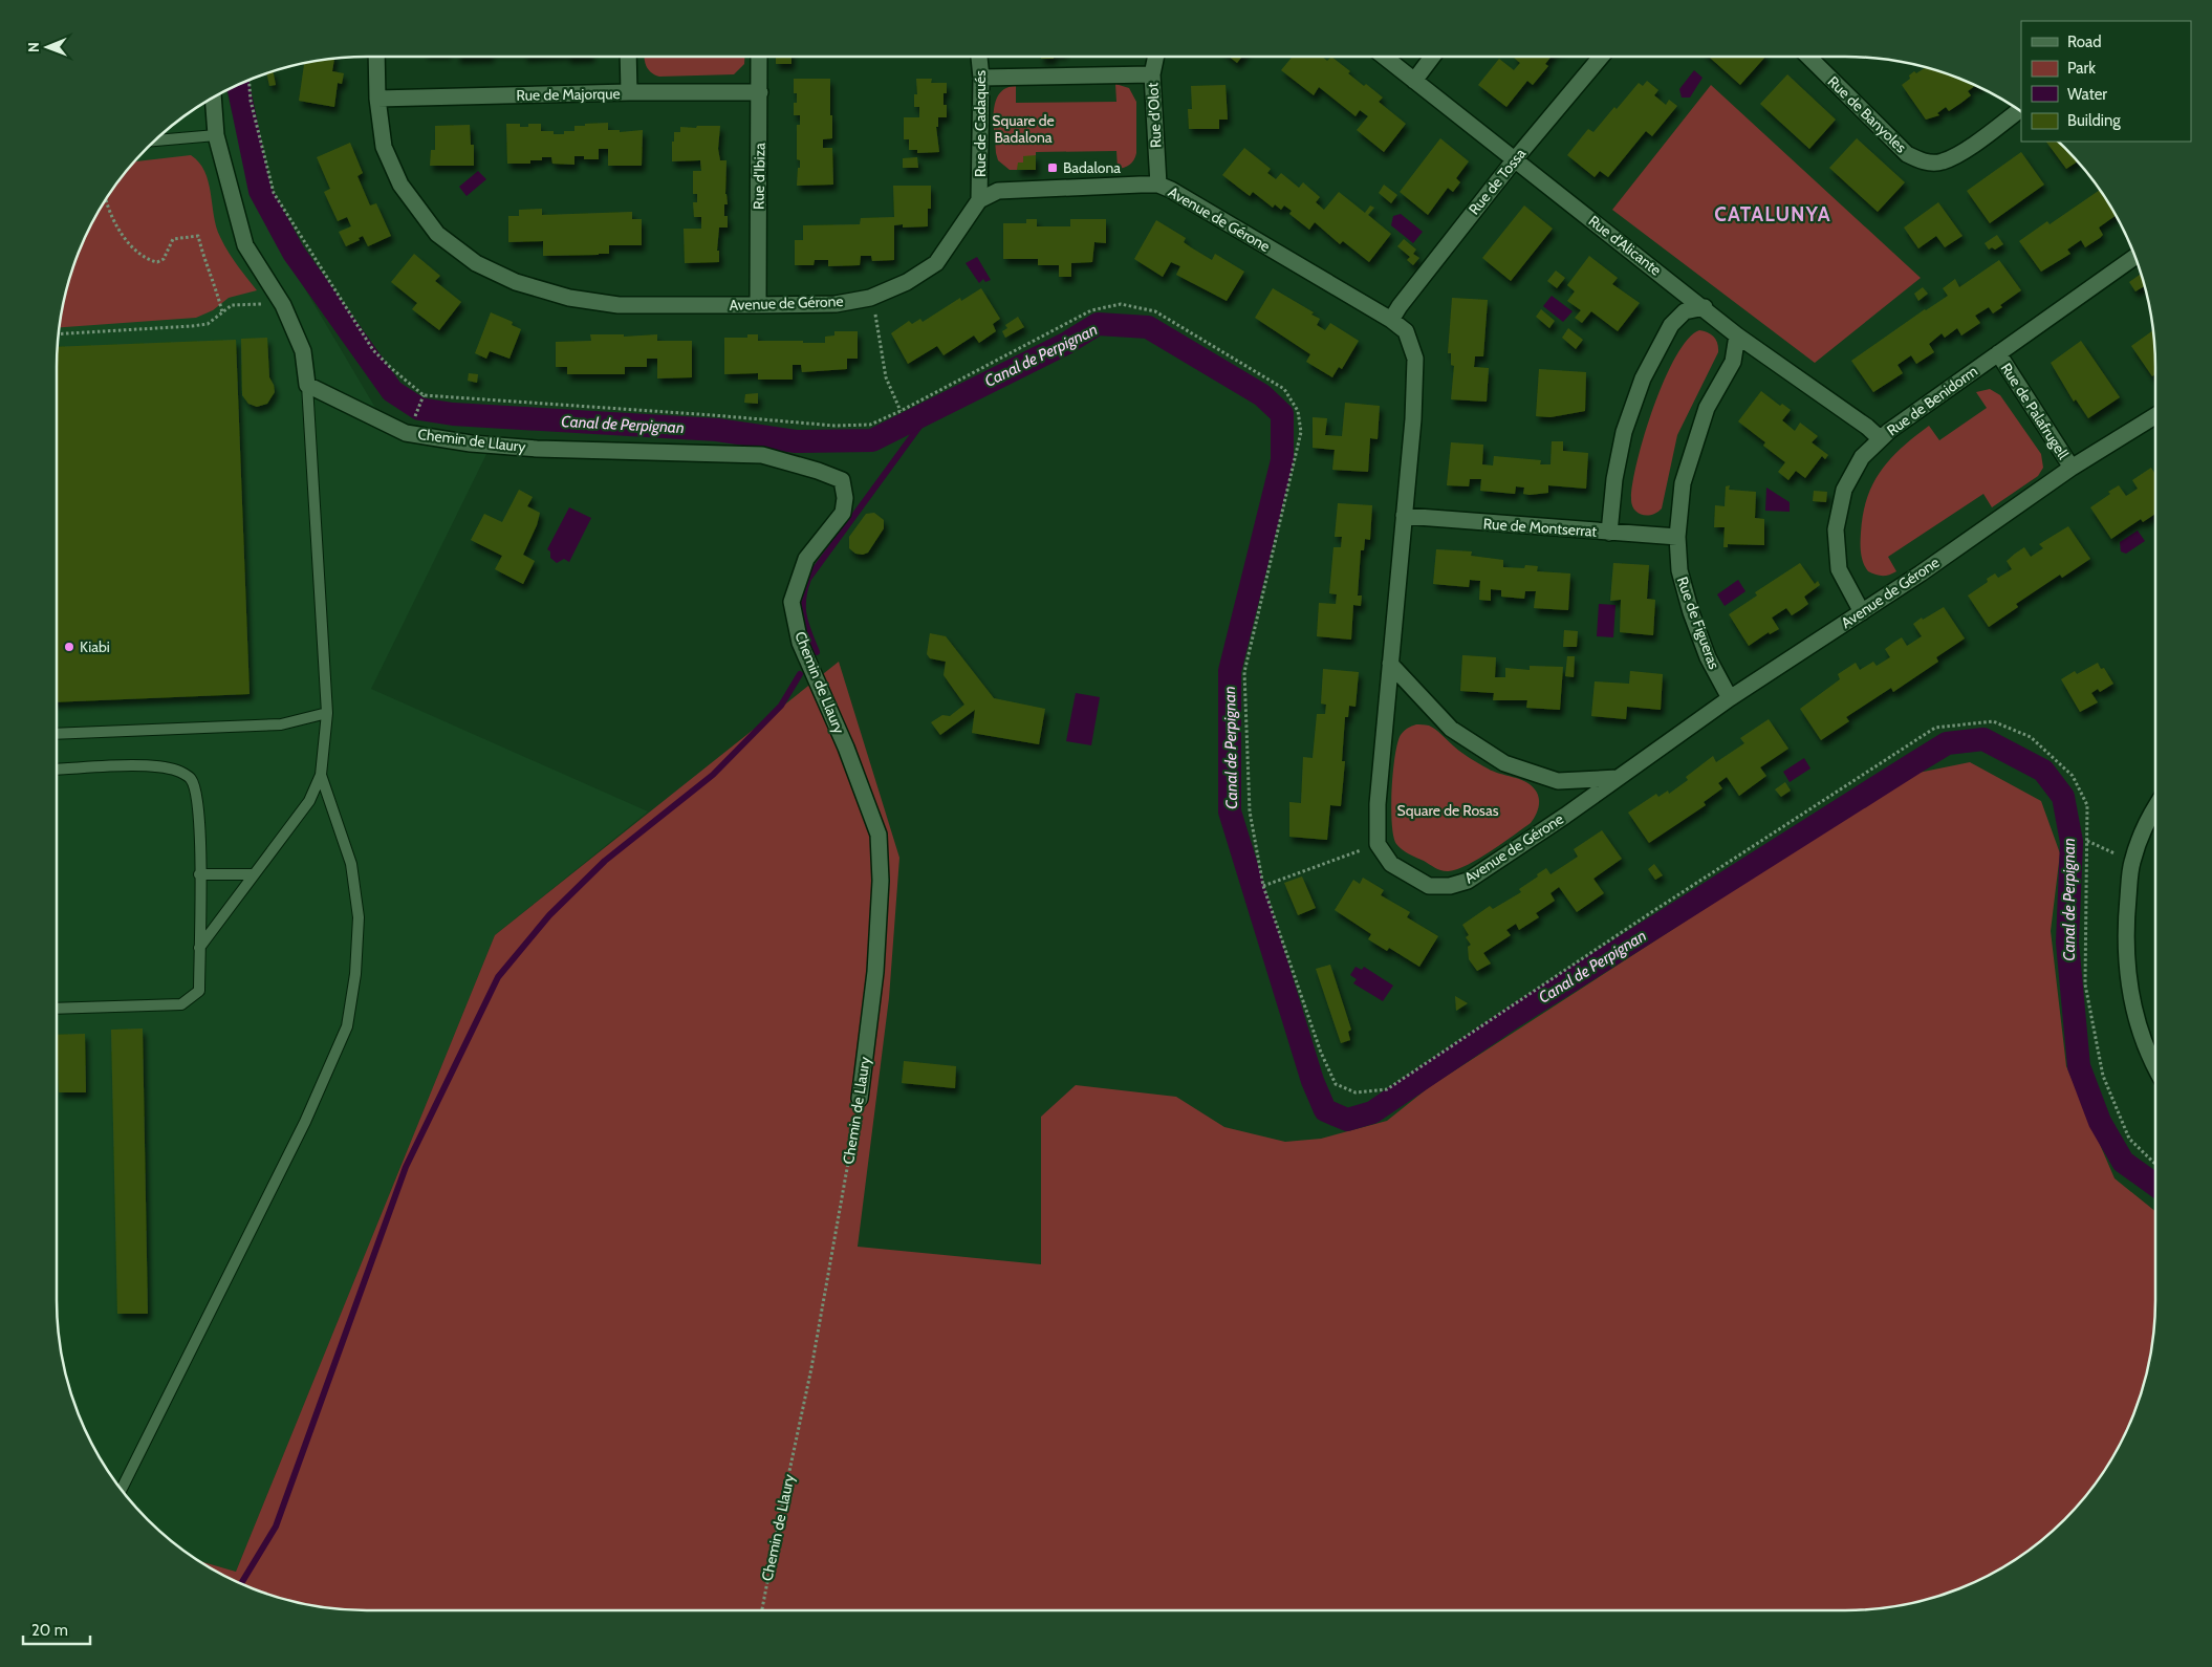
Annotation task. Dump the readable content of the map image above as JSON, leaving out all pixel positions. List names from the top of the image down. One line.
{"streets":{"street":["Rue de Majorque","Rue de Banyoles","Rue d'Olot","Rue de Cadaqués","Rue d'Ibiza","Rue de Tossa","Avenue de Gérone","Rue d'Alicante","Rue de Benidorm","Rue de Palafrugell","Chemin de Llaury","Rue de Montserrat","Rue de Figueras"]},"crossings":[["Rue de Majorque","Rue d'Ibiza"],["Rue de Majorque","Avenue de Gérone"],["Rue d'Olot","Avenue de Gérone"],["Rue de Cadaqués","Avenue de Gérone"],["Rue d'Ibiza","Avenue de Gérone"],["Rue de Tossa","Avenue de Gérone"],["Rue de Tossa","Rue d'Alicante"],["Avenue de Gérone","Rue de Benidorm"],["Avenue de Gérone","Rue de Palafrugell"],["Avenue de Gérone","Rue de Montserrat"],["Avenue de Gérone","Rue de Figueras"],["Rue d'Alicante","Rue de Benidorm"],["Rue d'Alicante","Rue de Figueras"],["Rue de Benidorm","Rue de Palafrugell"],["Rue de Montserrat","Rue de Figueras"]],"districts":["CATALUNYA"],"water":["Canal de Perpignan"],"parks":["Square de Badalona","Square de Rosas"],"places":{"transit":["Badalona"],"other":["Kiabi"]},"legend":["Road","Park","Water","Building"],"scale_bar":"20 m","north":"left"}
